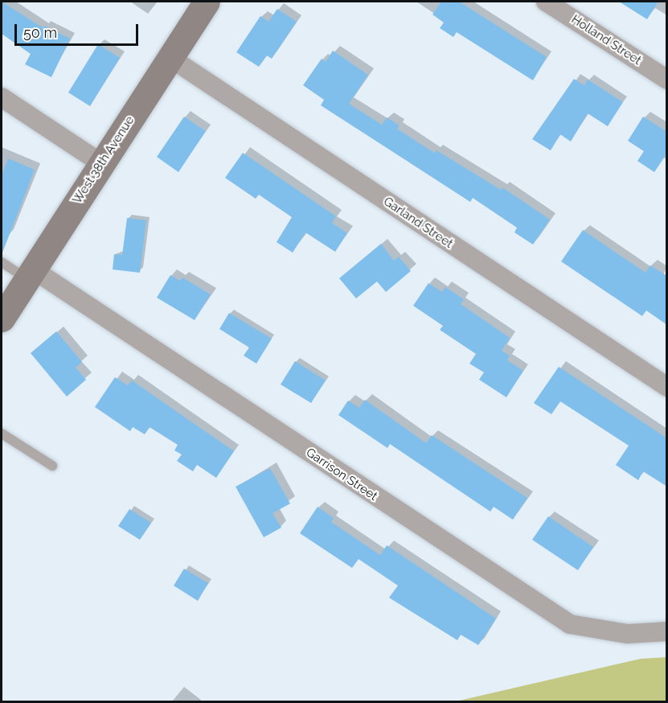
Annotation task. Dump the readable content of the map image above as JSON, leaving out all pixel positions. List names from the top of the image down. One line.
{"streets":{"main road":["West 38th Avenue"],"street":["Holland Street","Garland Street","Garrison Street"]},"crossings":[["West 38th Avenue","Garland Street"],["West 38th Avenue","Garrison Street"]],"scale_bar":"50 m"}
